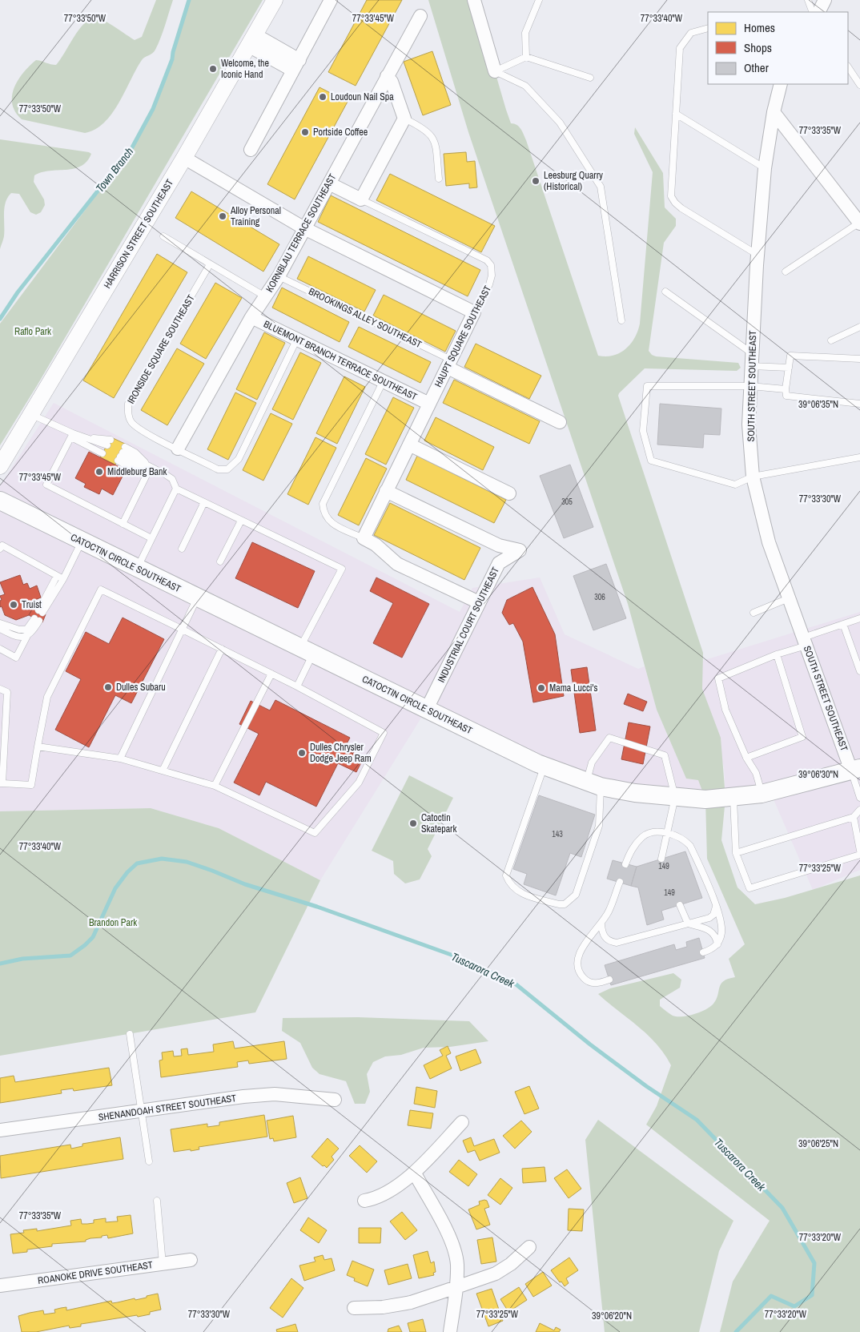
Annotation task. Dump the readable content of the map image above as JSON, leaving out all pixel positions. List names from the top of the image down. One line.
{"streets":{"main road":["CATOCTIN CIRCLE SOUTHEAST"],"street":["KORNBLAU TERRACE SOUTHEAST","HARRISON STREET SOUTHEAST","HAUPT SQUARE SOUTHEAST","BLUEMONT BRANCH TERRACE SOUTHEAST","SOUTH STREET SOUTHEAST","INDUSTRIAL COURT SOUTHEAST","SHENANDOAH STREET SOUTHEAST","ROANOKE DRIVE SOUTHEAST"],"lane":["BROOKINGS ALLEY SOUTHEAST","IRONSIDE SQUARE SOUTHEAST"]},"crossings":[["KORNBLAU TERRACE SOUTHEAST","BROOKINGS ALLEY SOUTHEAST"],["KORNBLAU TERRACE SOUTHEAST","IRONSIDE SQUARE SOUTHEAST"],["KORNBLAU TERRACE SOUTHEAST","BLUEMONT BRANCH TERRACE SOUTHEAST"],["BROOKINGS ALLEY SOUTHEAST","HAUPT SQUARE SOUTHEAST"],["HAUPT SQUARE SOUTHEAST","BLUEMONT BRANCH TERRACE SOUTHEAST"],["HAUPT SQUARE SOUTHEAST","INDUSTRIAL COURT SOUTHEAST"],["IRONSIDE SQUARE SOUTHEAST","BLUEMONT BRANCH TERRACE SOUTHEAST"],["SOUTH STREET SOUTHEAST","CATOCTIN CIRCLE SOUTHEAST"],["CATOCTIN CIRCLE SOUTHEAST","INDUSTRIAL COURT SOUTHEAST"]],"water":["Town Branch","Tuscarora Creek"],"parks":["Raflo Park","Brandon Park"],"places":["Welcome, the Iconic Hand","Loudoun Nail Spa","Portside Coffee","Leesburg Quarry (Historical)","Alloy Personal Training","Middleburg Bank","Truist","Dulles Subaru","Mama Lucci's","Dulles Chrysler Dodge Jeep Ram","Catoctin Skatepark"],"house_numbers":["305","306","143","149","149"],"legend":["Homes","Shops","Other"],"coordinates":["77°33'50\"W","77°33'45\"W","77°33'40\"W","77°33'35\"W","39°06'35\"N","77°33'30\"W","39°06'30\"N","77°33'25\"W","39°06'25\"N","77°33'20\"W","39°06'20\"N"]}
